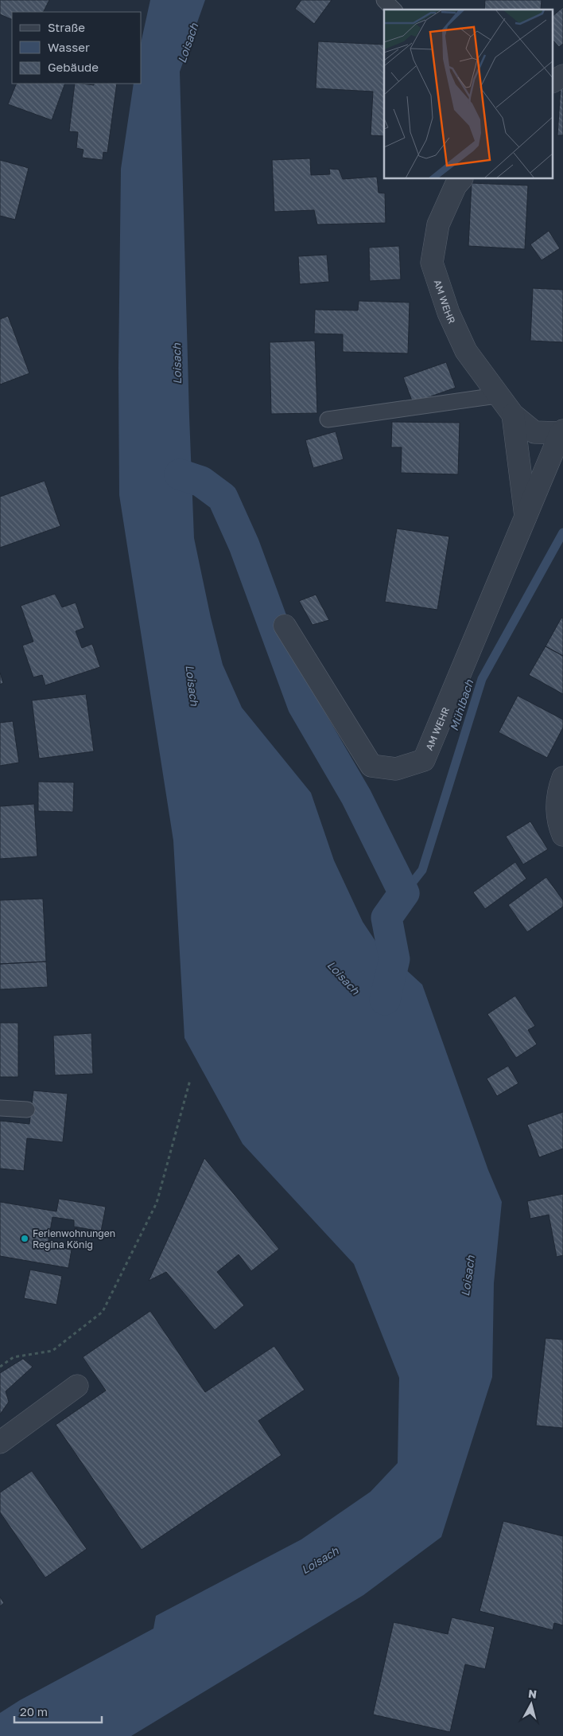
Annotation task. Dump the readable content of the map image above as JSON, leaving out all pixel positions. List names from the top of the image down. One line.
{"streets":{"street":["AM WEHR"]},"water":["Loisach","Mühlbach"],"places":["Ferienwohnungen Regina König"],"legend":["Straße","Wasser","Gebäude"],"scale_bar":"20 m","north":"top"}
